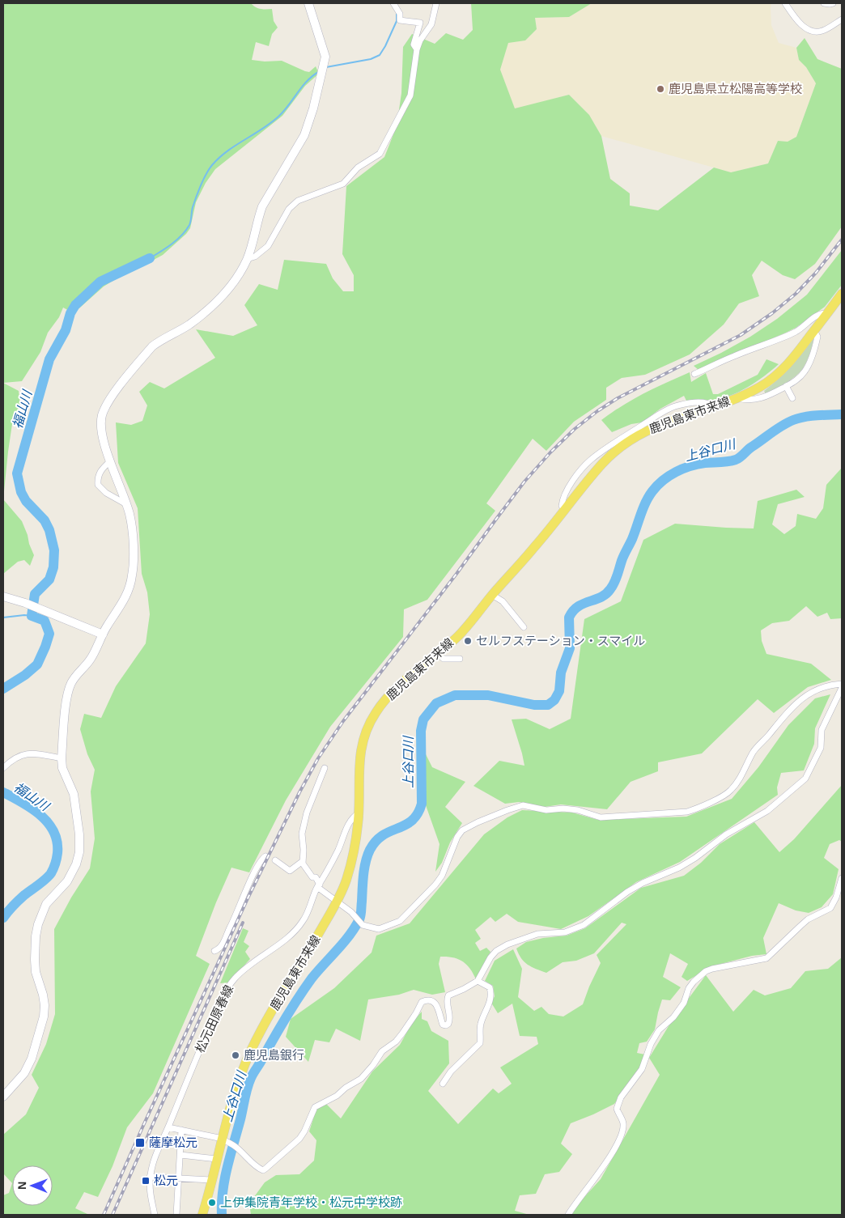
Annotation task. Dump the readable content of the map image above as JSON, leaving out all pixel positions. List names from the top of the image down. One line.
{"streets":{"main road":["鹿児島東市来線"],"street":["松元田原春線"]},"crossings":[["鹿児島東市来線","松元田原春線"]],"water":["福山川","上谷口川"],"places":{"other":["鹿児島県立松陽高等学校","セルフステーション・スマイル","鹿児島銀行","上伊集院青年学校・松元中学校跡"],"transit":["薩摩松元","松元"]},"north":"left"}
